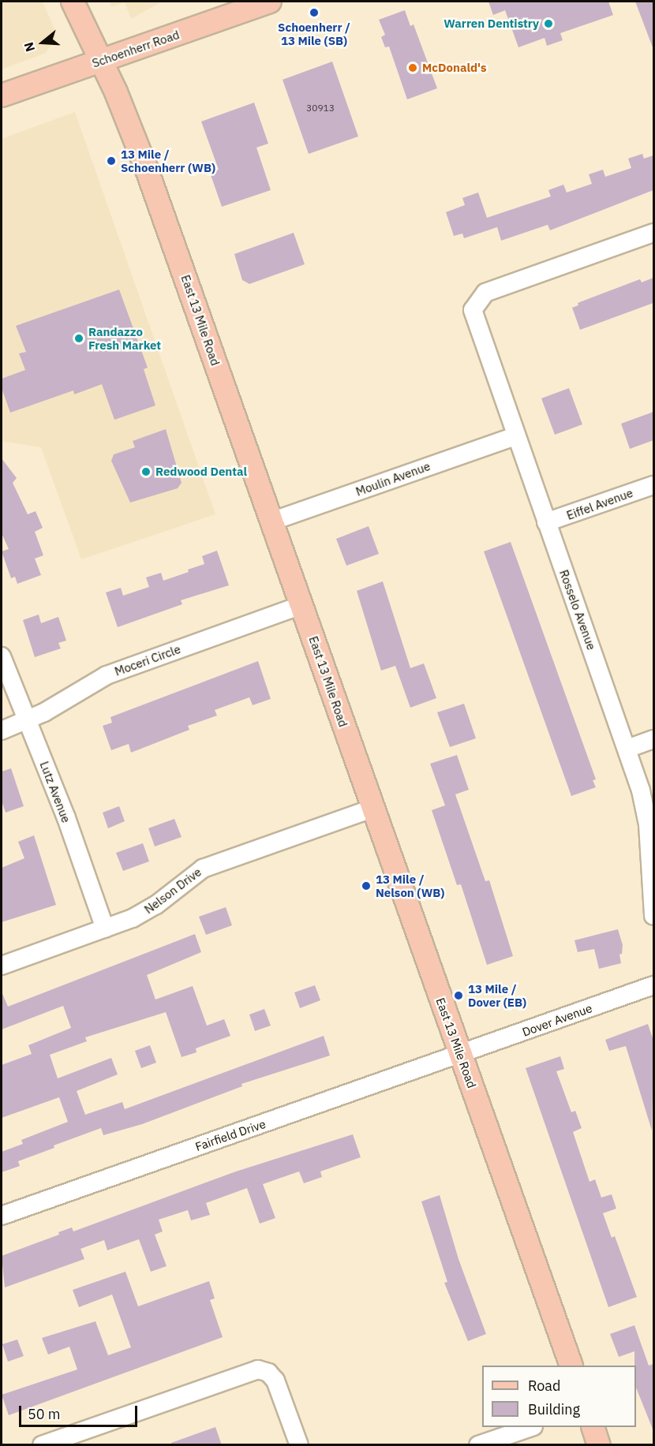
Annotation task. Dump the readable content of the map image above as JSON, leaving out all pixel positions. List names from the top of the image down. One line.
{"streets":{"main road":["Schoenherr Road","East 13 Mile Road"],"street":["Moulin Avenue","Eiffel Avenue","Rosselo Avenue","Moceri Circle","Lutz Avenue","Nelson Drive","Dover Avenue","Fairfield Drive"]},"crossings":[["Schoenherr Road","East 13 Mile Road"],["East 13 Mile Road","Moulin Avenue"],["East 13 Mile Road","Moceri Circle"],["East 13 Mile Road","Nelson Drive"],["East 13 Mile Road","Dover Avenue"],["East 13 Mile Road","Fairfield Drive"],["Moulin Avenue","Rosselo Avenue"],["Eiffel Avenue","Rosselo Avenue"],["Moceri Circle","Lutz Avenue"],["Lutz Avenue","Nelson Drive"],["Dover Avenue","Fairfield Drive"]],"places":["Schoenherr / 13 Mile (SB)","Warren Dentistry","McDonald's","13 Mile / Schoenherr (WB)","Randazzo Fresh Market","Redwood Dental","13 Mile / Nelson (WB)","13 Mile / Dover (EB)"],"house_numbers":["30913"],"legend":["Road","Building"],"scale_bar":"50 m","north":"left"}
